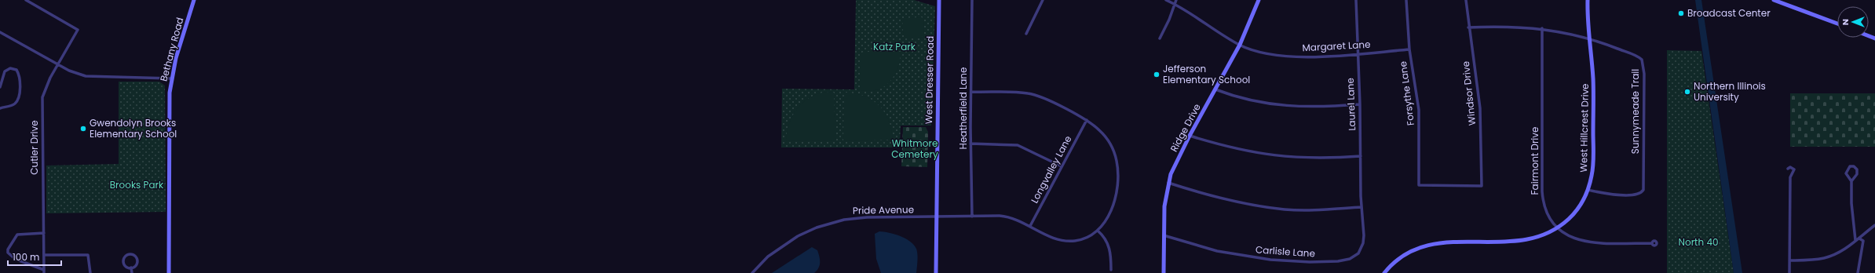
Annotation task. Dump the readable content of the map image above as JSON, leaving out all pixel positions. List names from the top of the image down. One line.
{"streets":{"street":["Margaret Lane","Bethany Road","West Dresser Road","Forsythe Lane","Windsor Drive","Laurel Lane","Heatherfield Lane","Sunnymeade Trail","Ridge Drive","West Hillcrest Drive","Cutler Drive","Fairmont Drive","Longvalley Lane","Pride Avenue","Carlisle Lane"]},"crossings":[["Margaret Lane","Forsythe Lane"],["Margaret Lane","Laurel Lane"],["Margaret Lane","Ridge Drive"],["West Dresser Road","Pride Avenue"],["Forsythe Lane","Windsor Drive"],["Windsor Drive","Sunnymeade Trail"],["Laurel Lane","Carlisle Lane"],["Heatherfield Lane","Pride Avenue"],["Sunnymeade Trail","West Hillcrest Drive"],["Sunnymeade Trail","Fairmont Drive"],["Ridge Drive","Carlisle Lane"],["West Hillcrest Drive","Fairmont Drive"],["Longvalley Lane","Pride Avenue"]],"parks":["Katz Park","Whitmore Cemetery","Brooks Park","North 40"],"places":["Broadcast Center","Jefferson Elementary School","Northern Illinois University","Gwendolyn Brooks Elementary School"],"scale_bar":"100 m","north":"left"}
